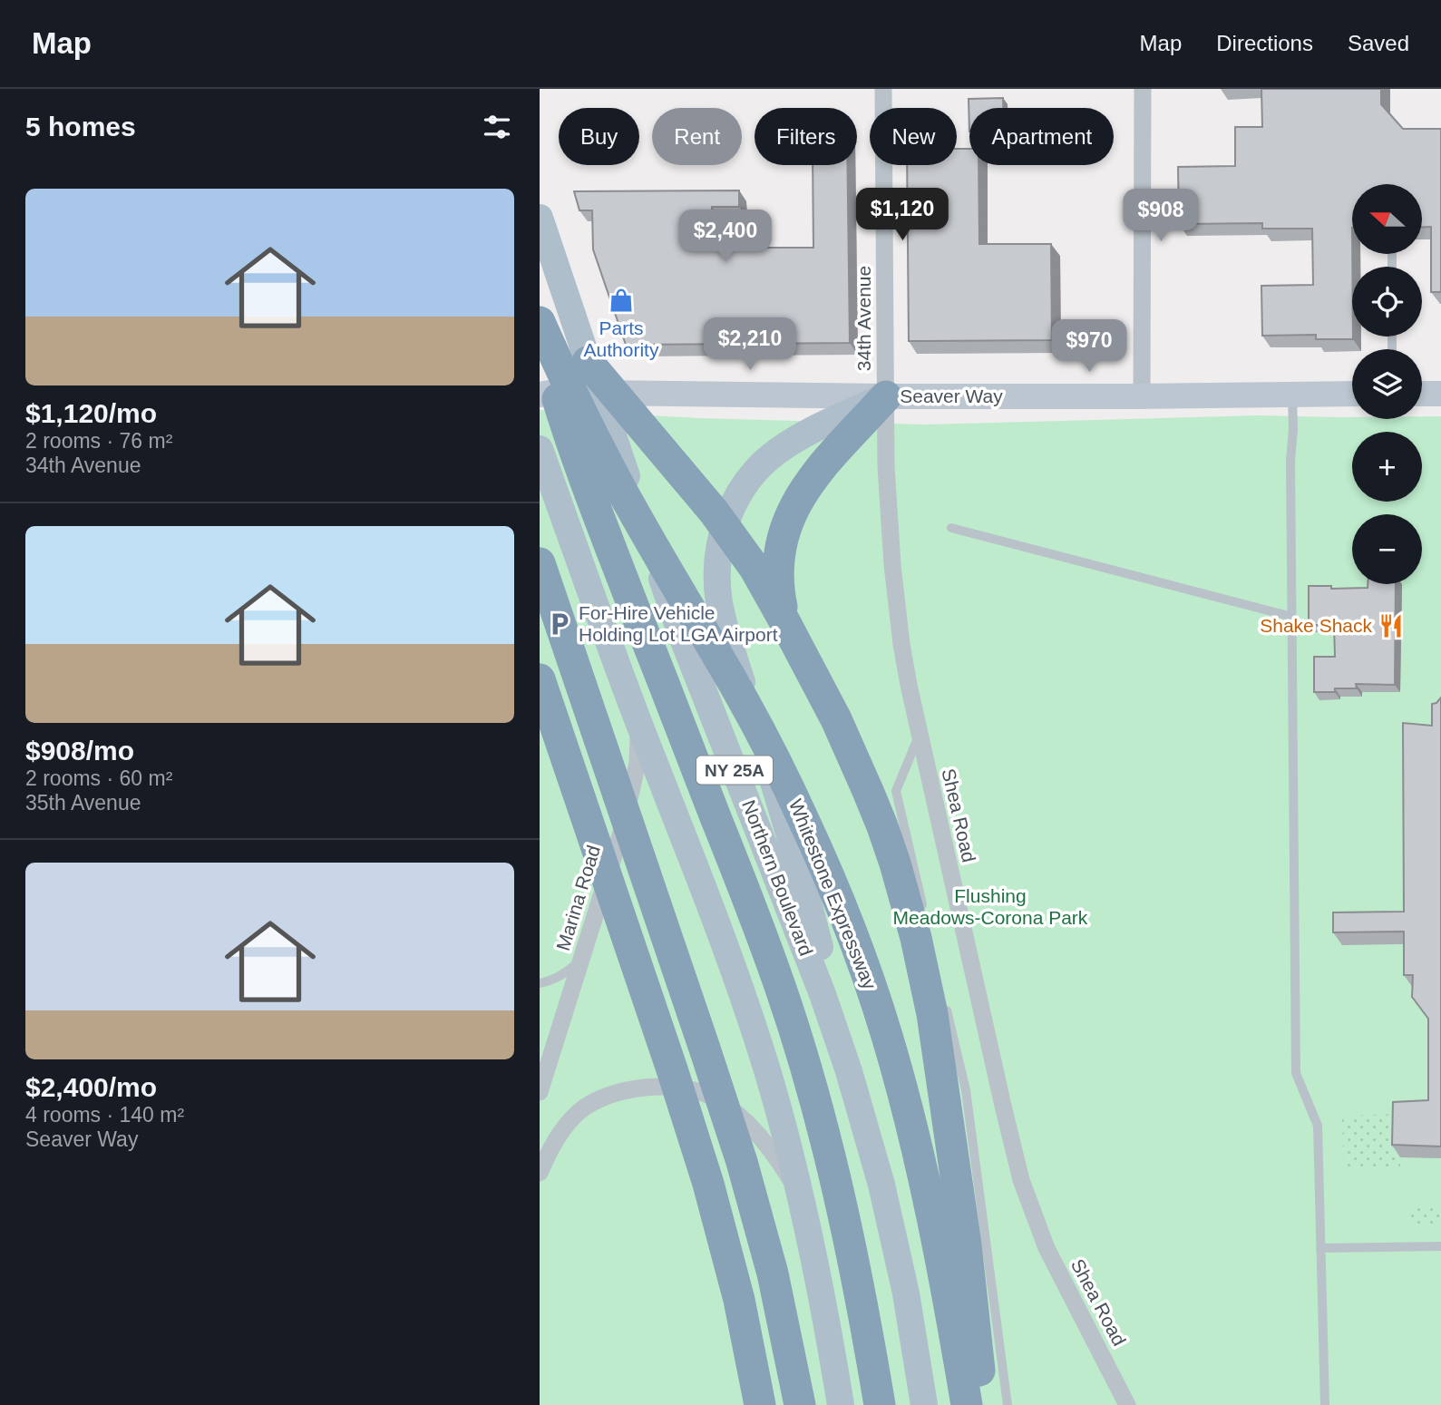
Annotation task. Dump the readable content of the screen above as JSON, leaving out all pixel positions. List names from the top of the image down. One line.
{"streets":{"highway":["Whitestone Expressway"],"main road":["Seaver Way","NY 25A","Northern Boulevard"],"street":["34th Avenue","Shea Road","Marina Road"]},"crossings":[["34th Avenue","Seaver Way"],["34th Avenue","Shea Road"],["Seaver Way","Shea Road"],["Seaver Way","Northern Boulevard"]],"parks":["Flushing Meadows-Corona Park"],"places":{"shop":["Parts Authority"],"parking":["For-Hire Vehicle Holding Lot LGA Airport"],"restaurant":["Shake Shack"]},"north":"left","page":{"header":"Map","nav":["Map","Directions","Saved"],"heading":"5 homes","chip":["Buy","Rent","Filters","New","Apartment"],"list":[{"name":"$1,120/mo","note":"2 rooms · 76 m² · 34th Avenue"},{"name":"$908/mo","note":"2 rooms · 60 m² · 35th Avenue"},{"name":"$2,400/mo","note":"4 rooms · 140 m² · Seaver Way"}],"map_buttons":["+","−"],"price":["$1,120","$908","$2,400","$2,210","$970"]}}
